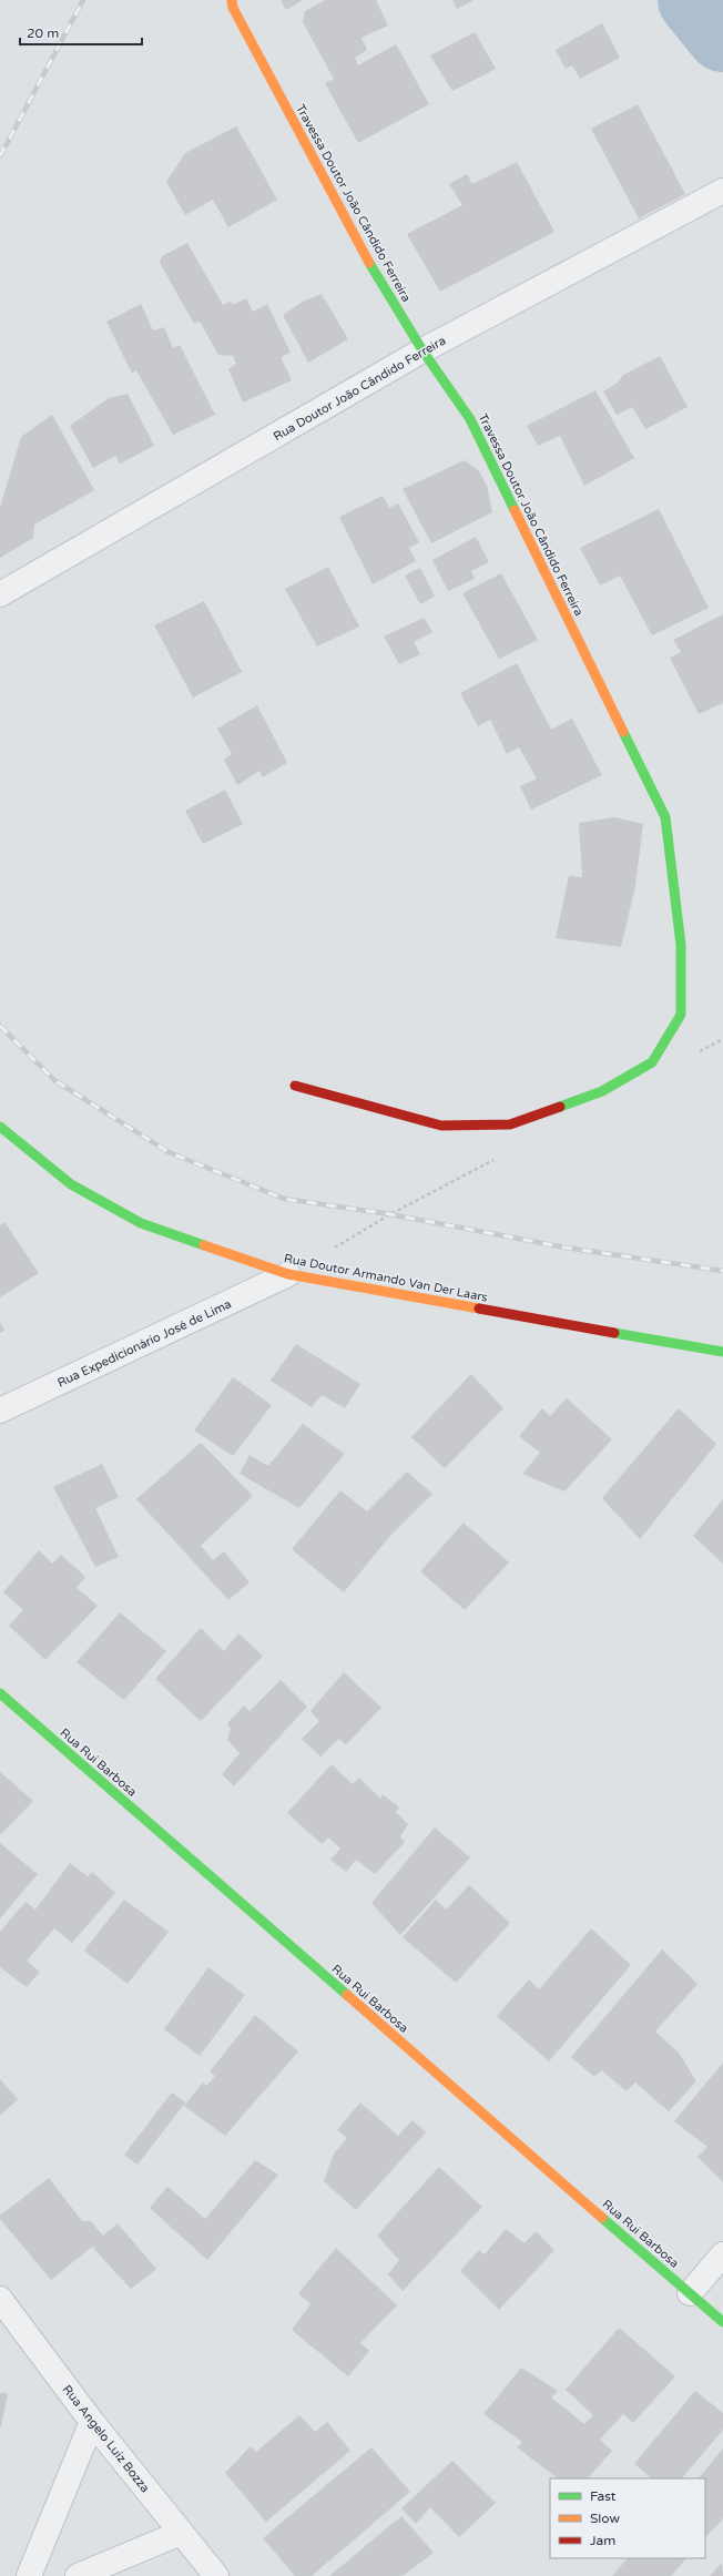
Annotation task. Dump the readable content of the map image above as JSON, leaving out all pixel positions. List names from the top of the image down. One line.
{"streets":{"street":["Travessa Doutor João Cândido Ferreira","Rua Doutor João Cândido Ferreira","Rua Doutor Armando Van Der Laars","Rua Expedicionário José de Lima","Rua Rui Barbosa","Rua Angelo Luiz Bozza"]},"crossings":[["Travessa Doutor João Cândido Ferreira","Rua Doutor João Cândido Ferreira"],["Rua Doutor Armando Van Der Laars","Rua Expedicionário José de Lima"]],"legend":["Fast","Slow","Jam"],"scale_bar":"20 m"}
